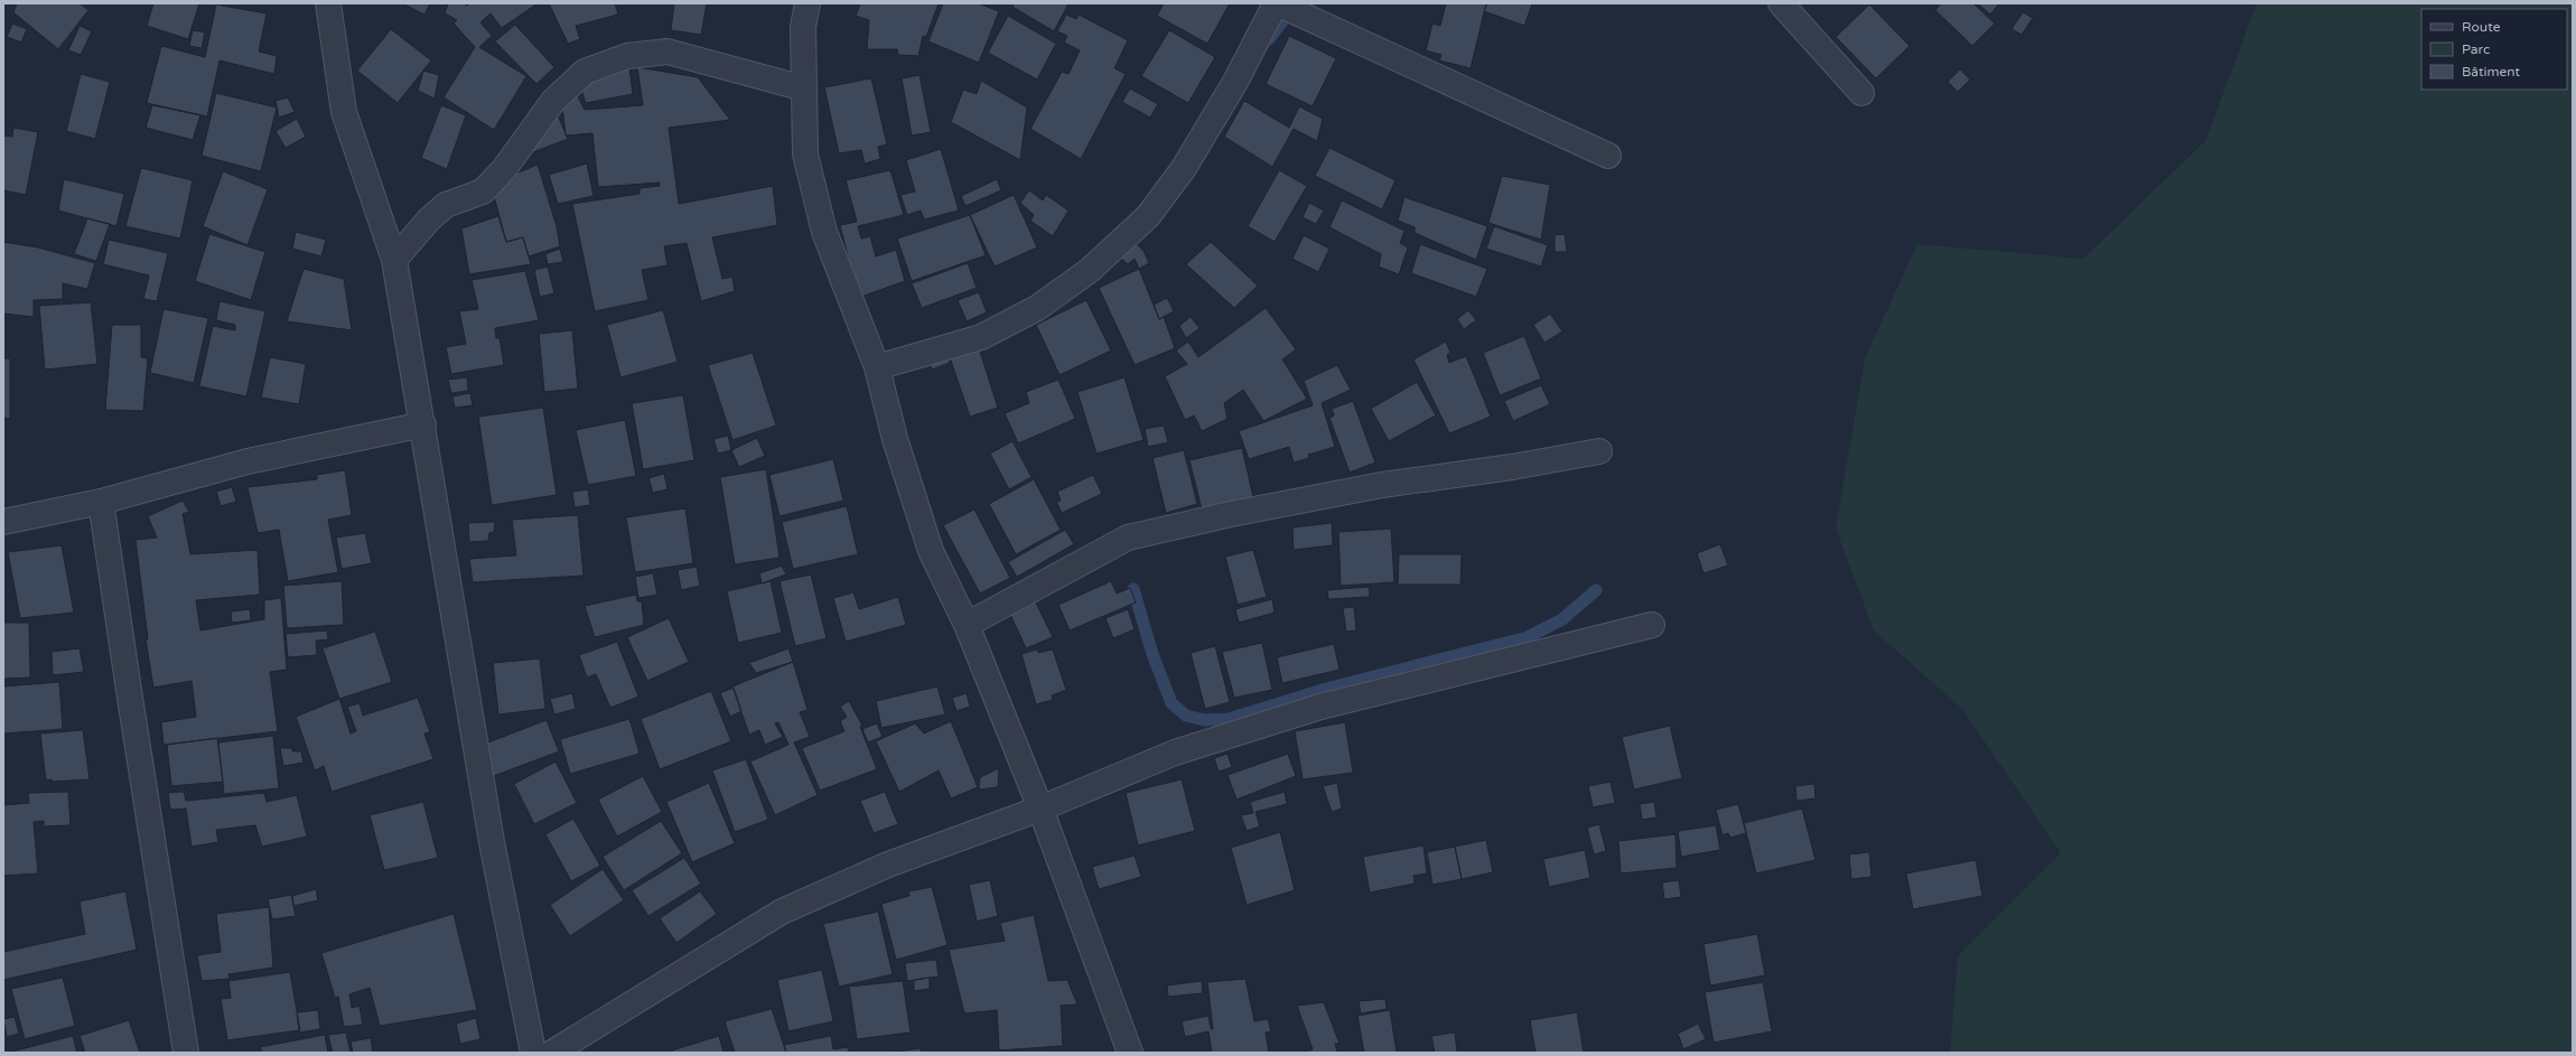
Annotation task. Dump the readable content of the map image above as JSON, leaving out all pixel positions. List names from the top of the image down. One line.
{"legend":["Route","Parc","Bâtiment"]}
